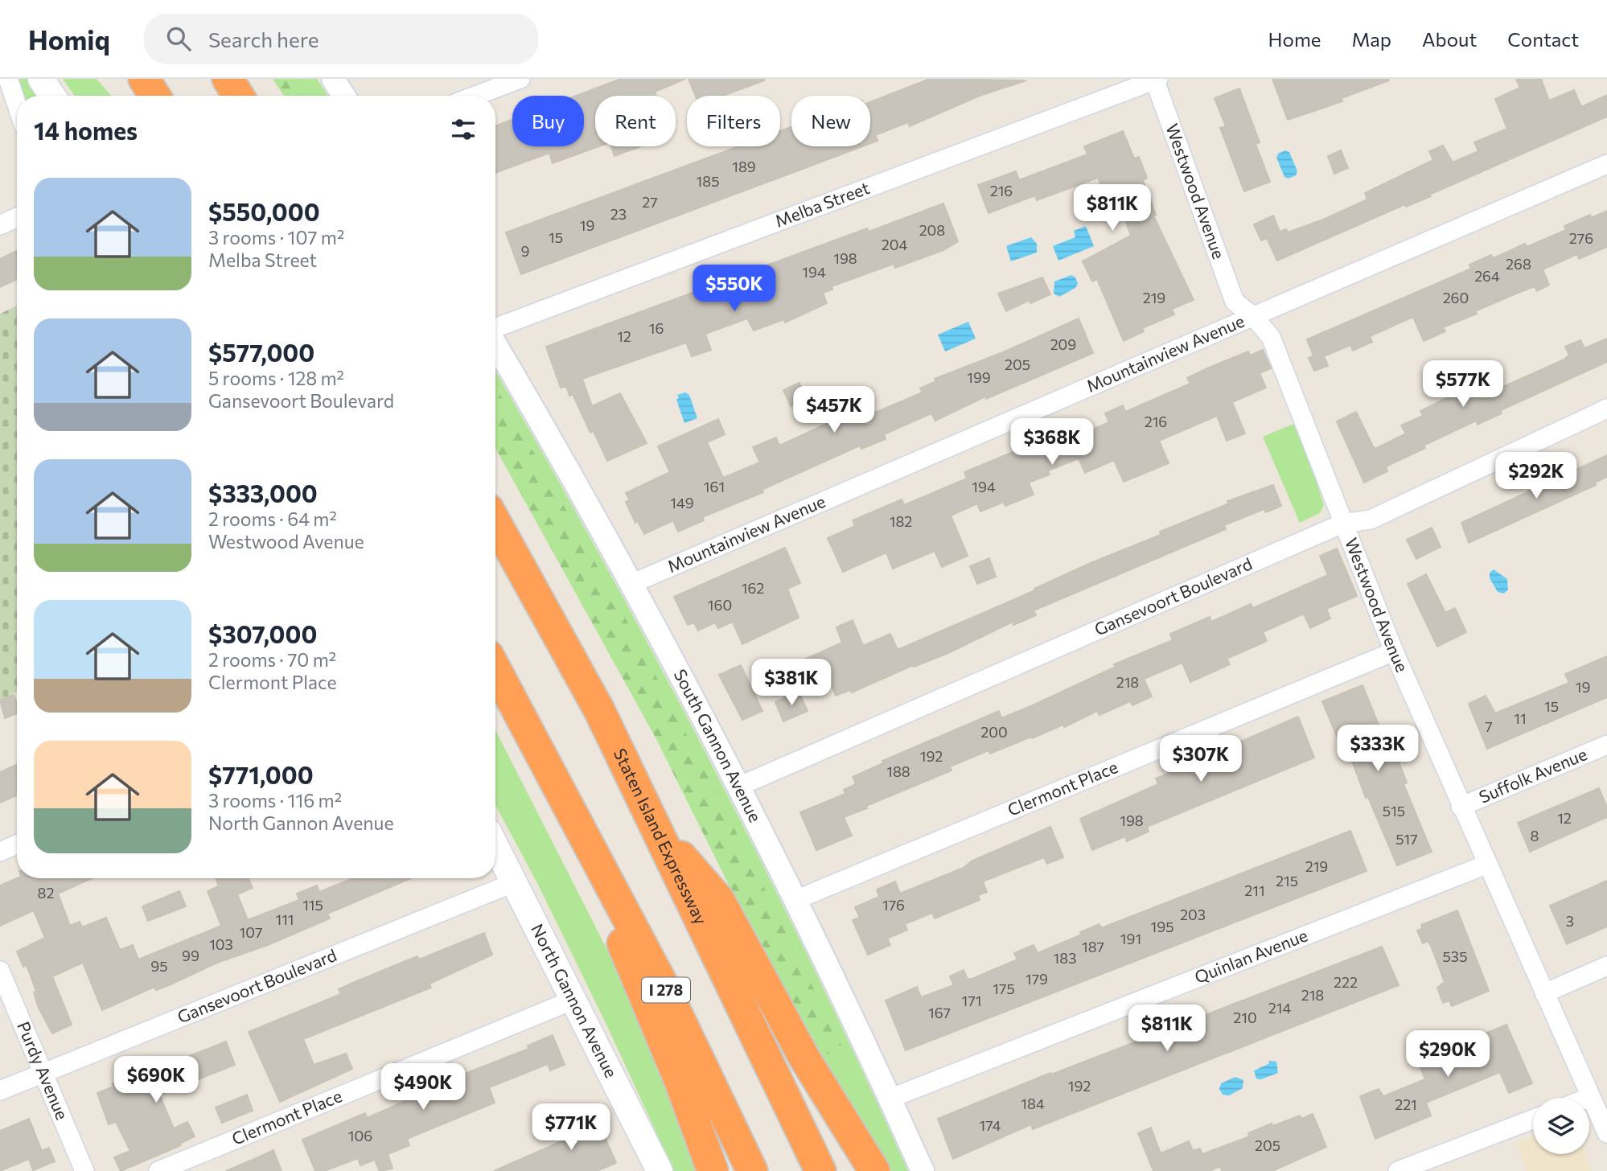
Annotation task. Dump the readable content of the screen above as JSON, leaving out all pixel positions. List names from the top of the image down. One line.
{"streets":{"highway":["Staten Island Expressway","I 278"],"main road":["North Gannon Avenue"],"street":["Westwood Avenue","Melba Street","Mountainview Avenue","Gansevoort Boulevard","South Gannon Avenue","Suffolk Avenue","Clermont Place","Quinlan Avenue","Purdy Avenue"]},"crossings":[["Westwood Avenue","Melba Street"],["Westwood Avenue","Mountainview Avenue"],["Westwood Avenue","Gansevoort Boulevard"],["Westwood Avenue","Suffolk Avenue"],["Westwood Avenue","Clermont Place"],["Westwood Avenue","Quinlan Avenue"],["Mountainview Avenue","South Gannon Avenue"],["Gansevoort Boulevard","South Gannon Avenue"],["Gansevoort Boulevard","North Gannon Avenue"],["Gansevoort Boulevard","Purdy Avenue"],["South Gannon Avenue","Clermont Place"],["South Gannon Avenue","Quinlan Avenue"],["Clermont Place","North Gannon Avenue"]],"house_numbers":["189","185","216","27","23","19","208","15","276","204","9","198","268","194","264","219","260","16","12","209","205","199","216","161","194","149","182","162","160","218","19","15","11","7","200","192","188","515","12","198","8","517","219","215","211","82","115","176","203","111","3","195","107","191","103","187","99","535","183","95","179","222","175","218","171","214","167","210","192","184","221","174","106","205"],"page":{"header":"Homiq","search":"Search here","nav":["Home","Map","About","Contact"],"chip":["Buy","Rent","Filters","New"],"heading":"14 homes","list":[{"name":"$550,000","note":"3 rooms · 107 m² · Melba Street"},{"name":"$577,000","note":"5 rooms · 128 m² · Gansevoort Boulevard"},{"name":"$333,000","note":"2 rooms · 64 m² · Westwood Avenue"},{"name":"$307,000","note":"2 rooms · 70 m² · Clermont Place"},{"name":"$771,000","note":"3 rooms · 116 m² · North Gannon Avenue"}],"price":["$811K","$550K","$577K","$457K","$368K","$292K","$381K","$333K","$307K","$811K","$290K","$690K","$490K","$771K"]}}
